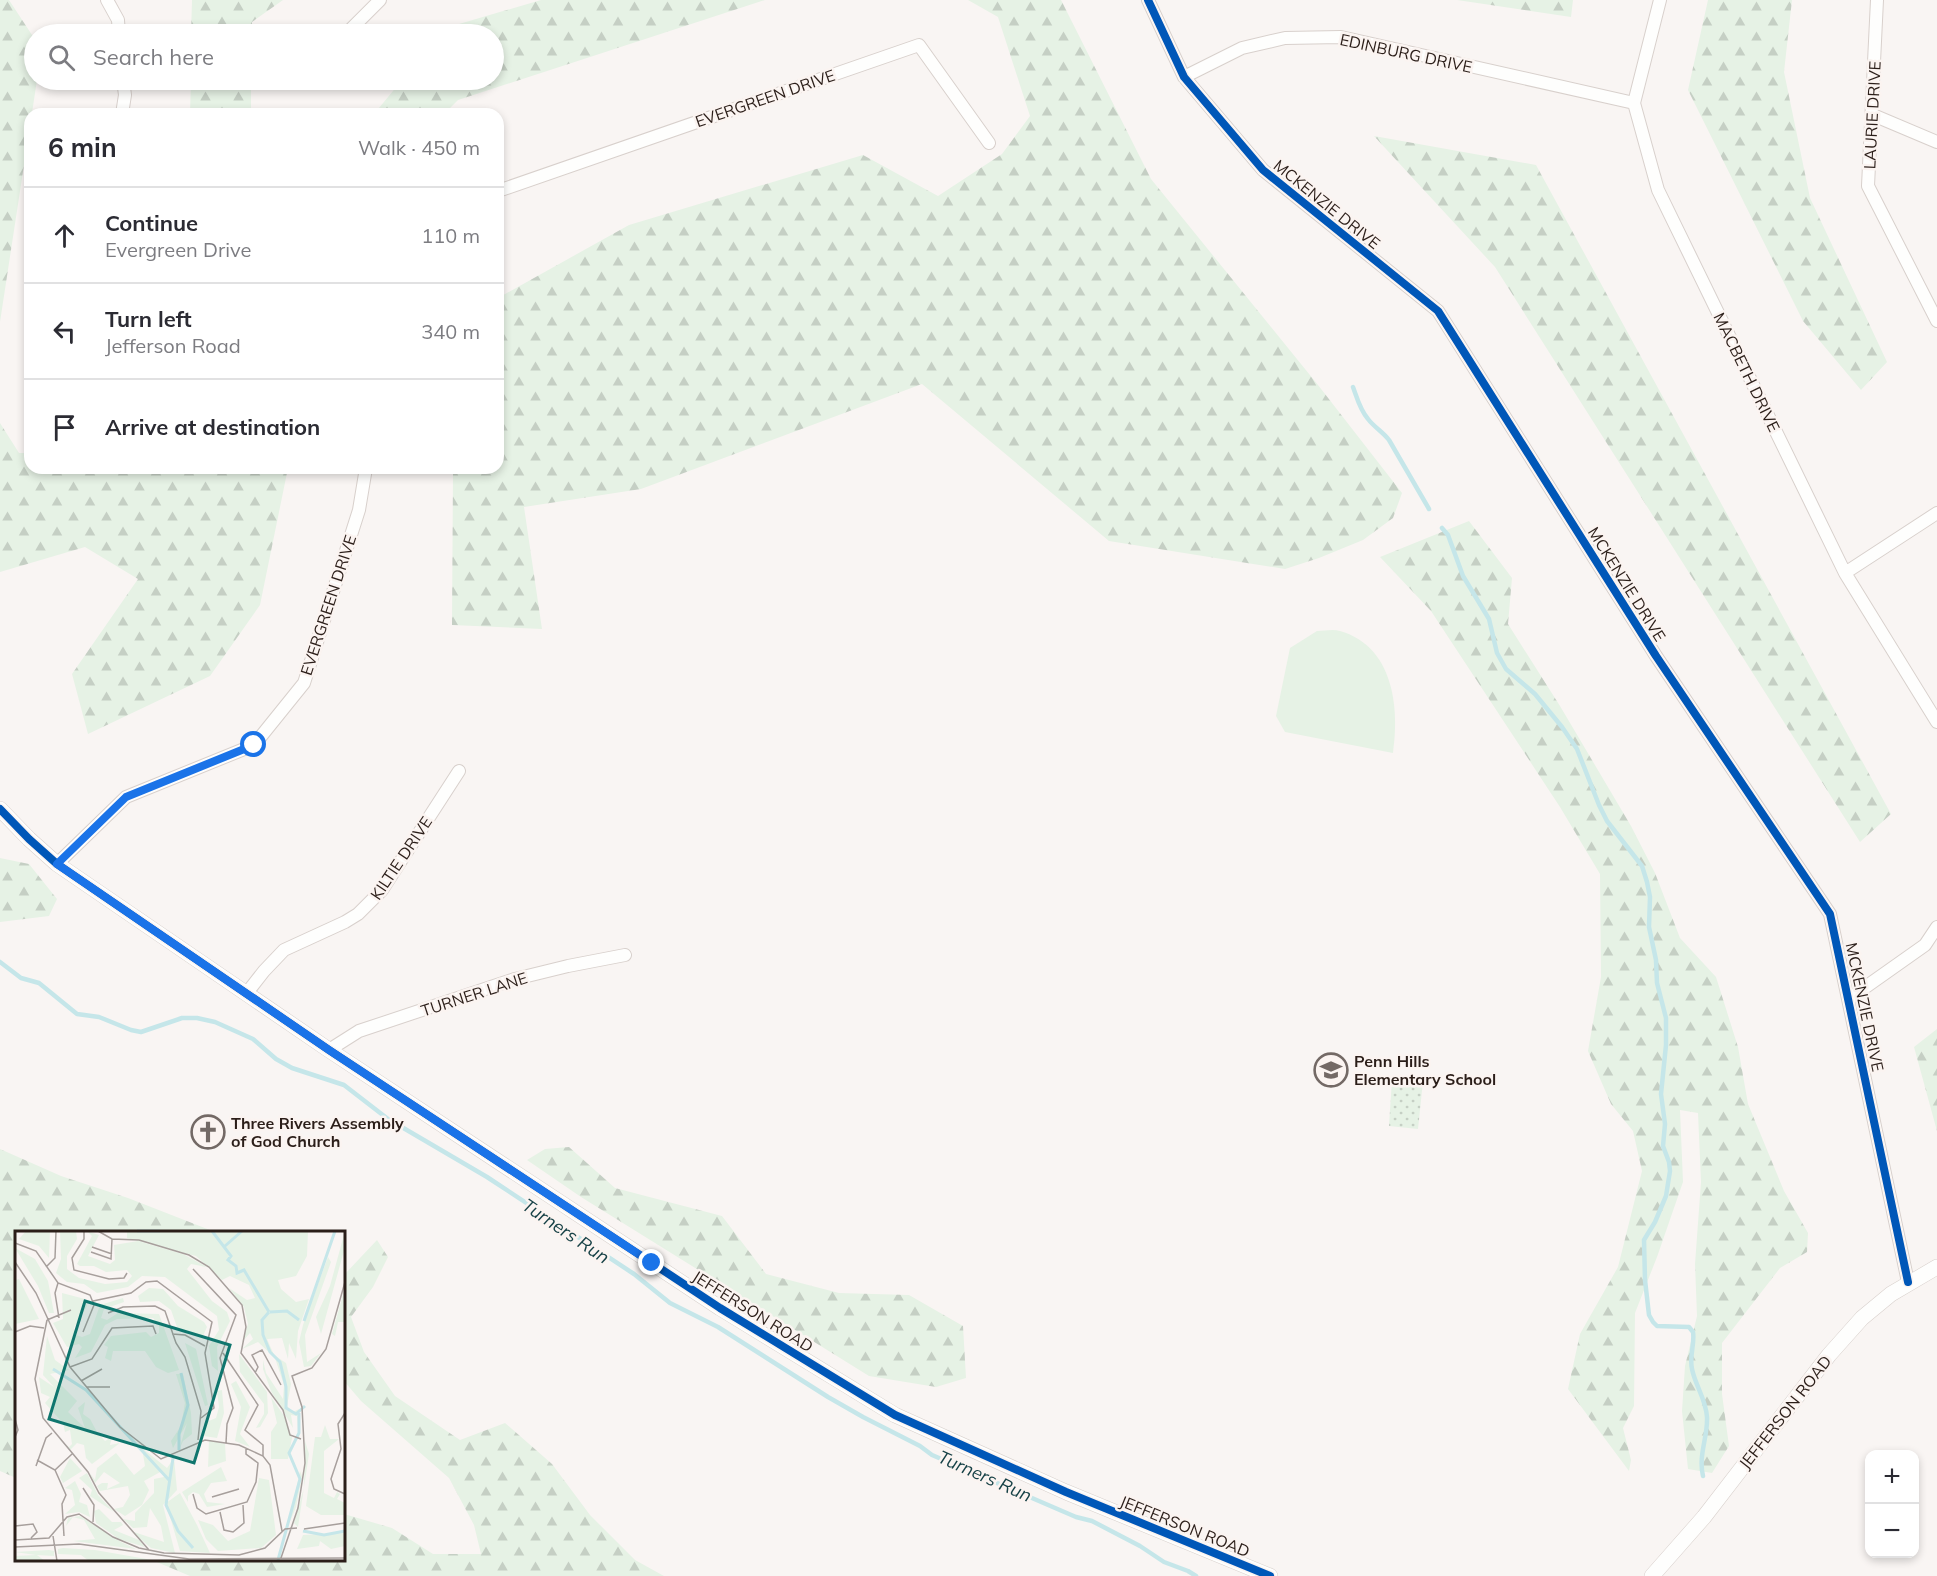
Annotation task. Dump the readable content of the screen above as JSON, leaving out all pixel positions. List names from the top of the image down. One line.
{"streets":{"street":["EDINBURG DRIVE","EVERGREEN DRIVE","LAURIE DRIVE","MCKENZIE DRIVE","MACBETH DRIVE","KILTIE DRIVE","TURNER LANE","JEFFERSON ROAD"]},"crossings":[["EDINBURG DRIVE","MCKENZIE DRIVE"],["EDINBURG DRIVE","MACBETH DRIVE"],["EVERGREEN DRIVE","JEFFERSON ROAD"],["MCKENZIE DRIVE","JEFFERSON ROAD"],["KILTIE DRIVE","JEFFERSON ROAD"],["TURNER LANE","JEFFERSON ROAD"]],"water":["Turners Run"],"places":{"school or university":["Penn Hills Elementary School"],"church":["Three Rivers Assembly of God Church"]},"page":{"search":"Search here","heading":["6 min","Walk · 450 m"],"list":[["Continue","Evergreen Drive","110 m"],["Turn left","Jefferson Road","340 m"],"Arrive at destination"],"map_buttons":["+","−"]}}
